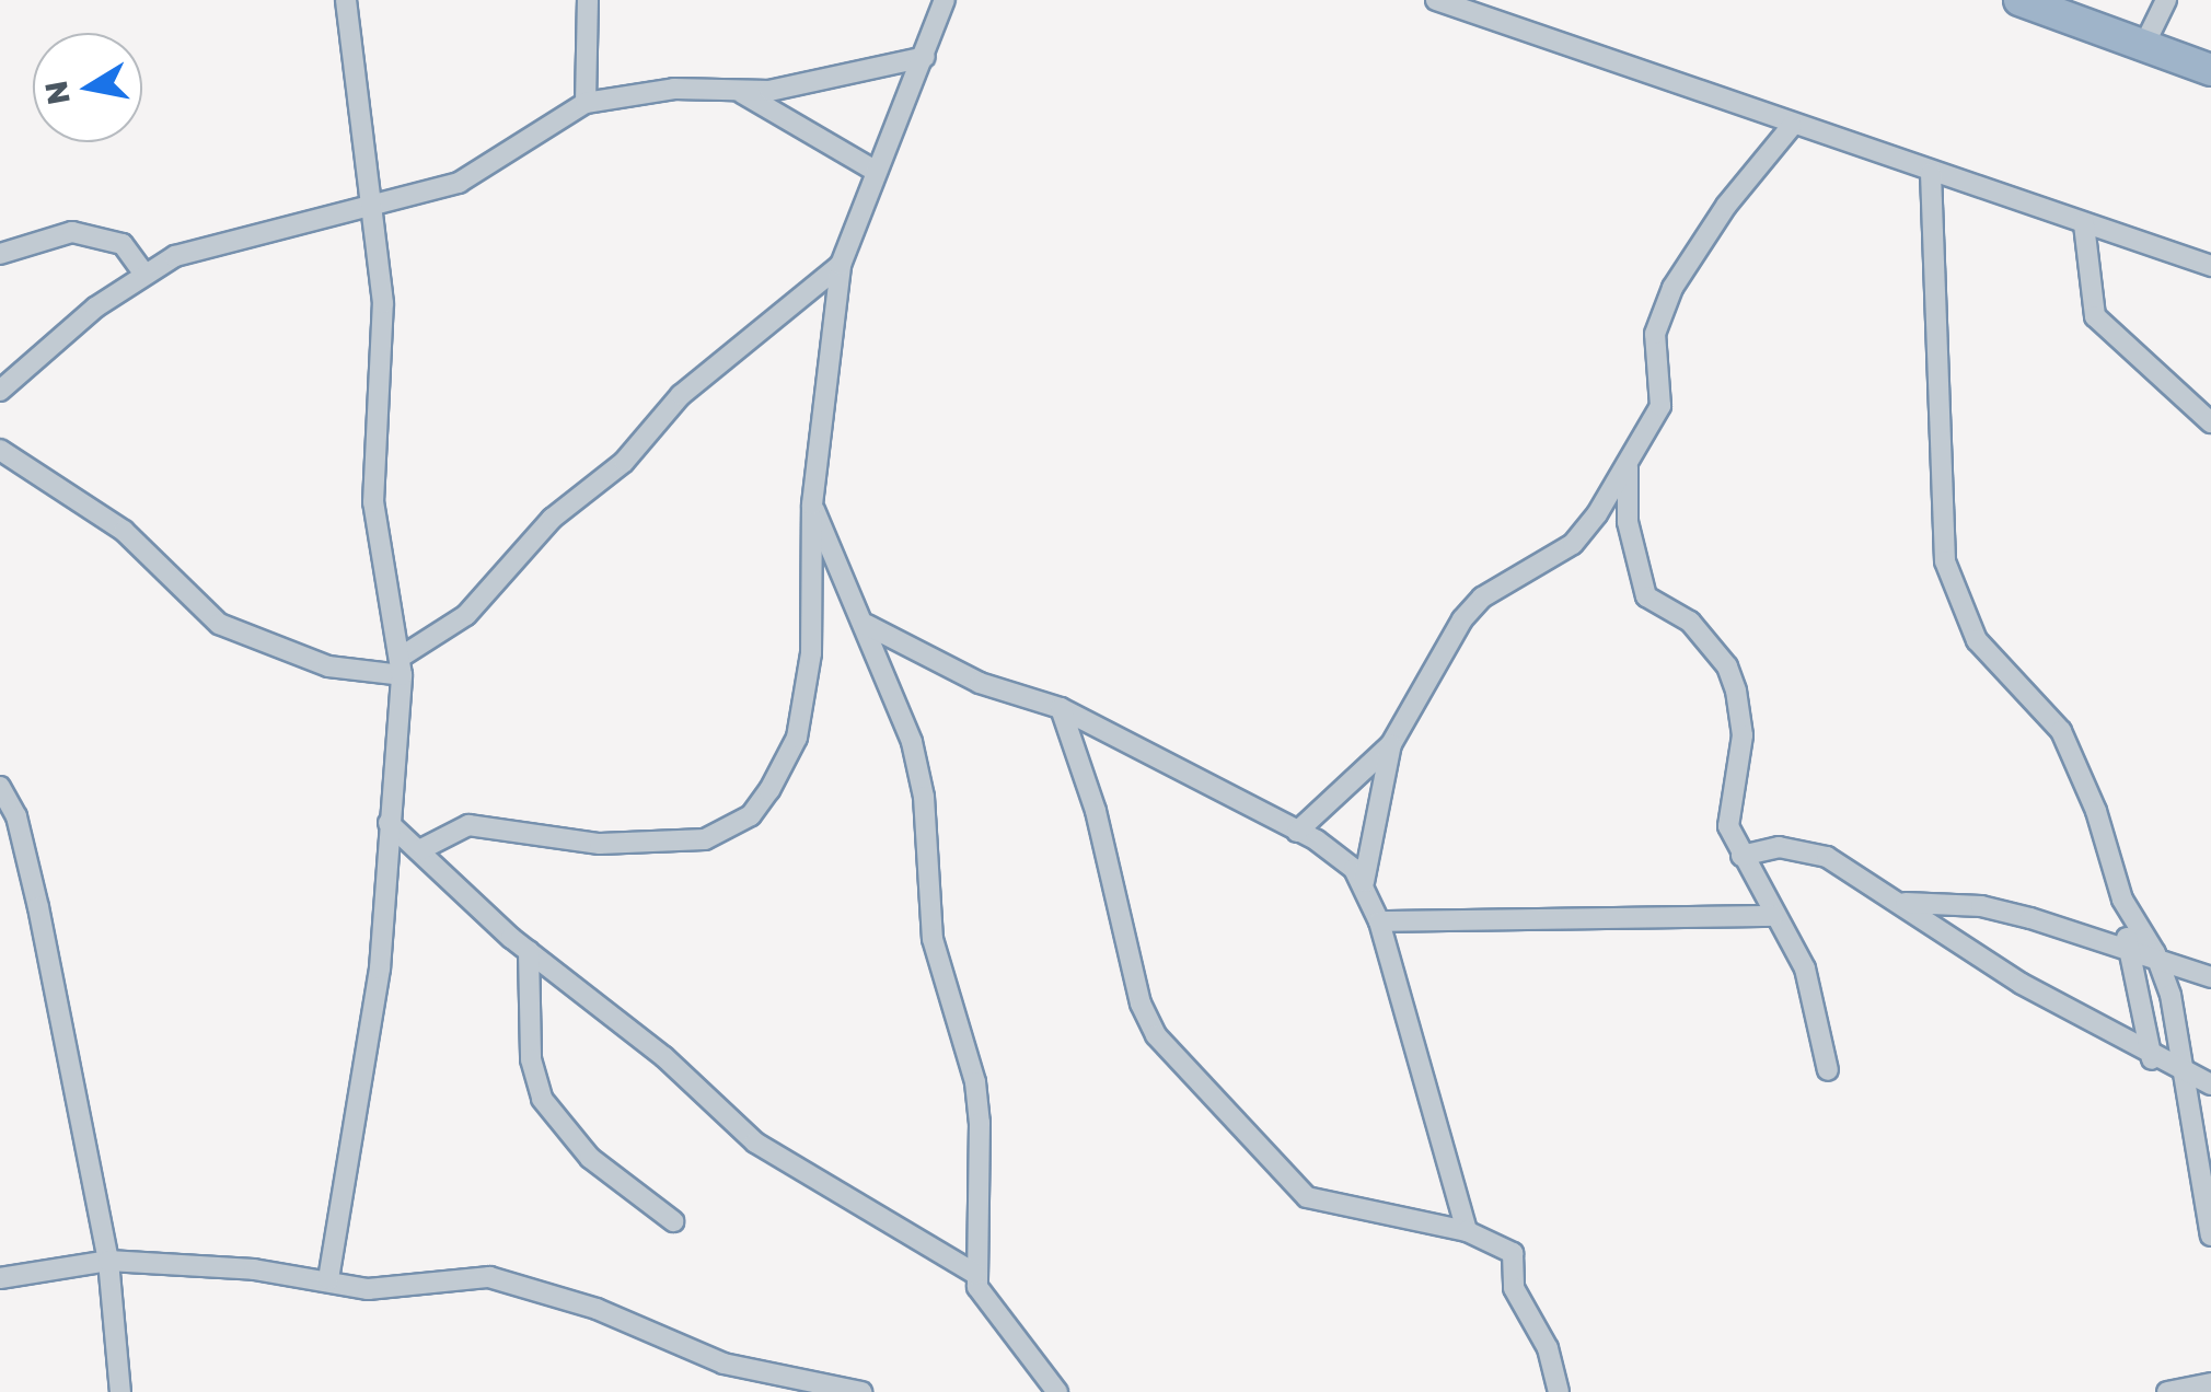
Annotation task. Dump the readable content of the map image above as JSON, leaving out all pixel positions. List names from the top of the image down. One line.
{"north":"left"}
